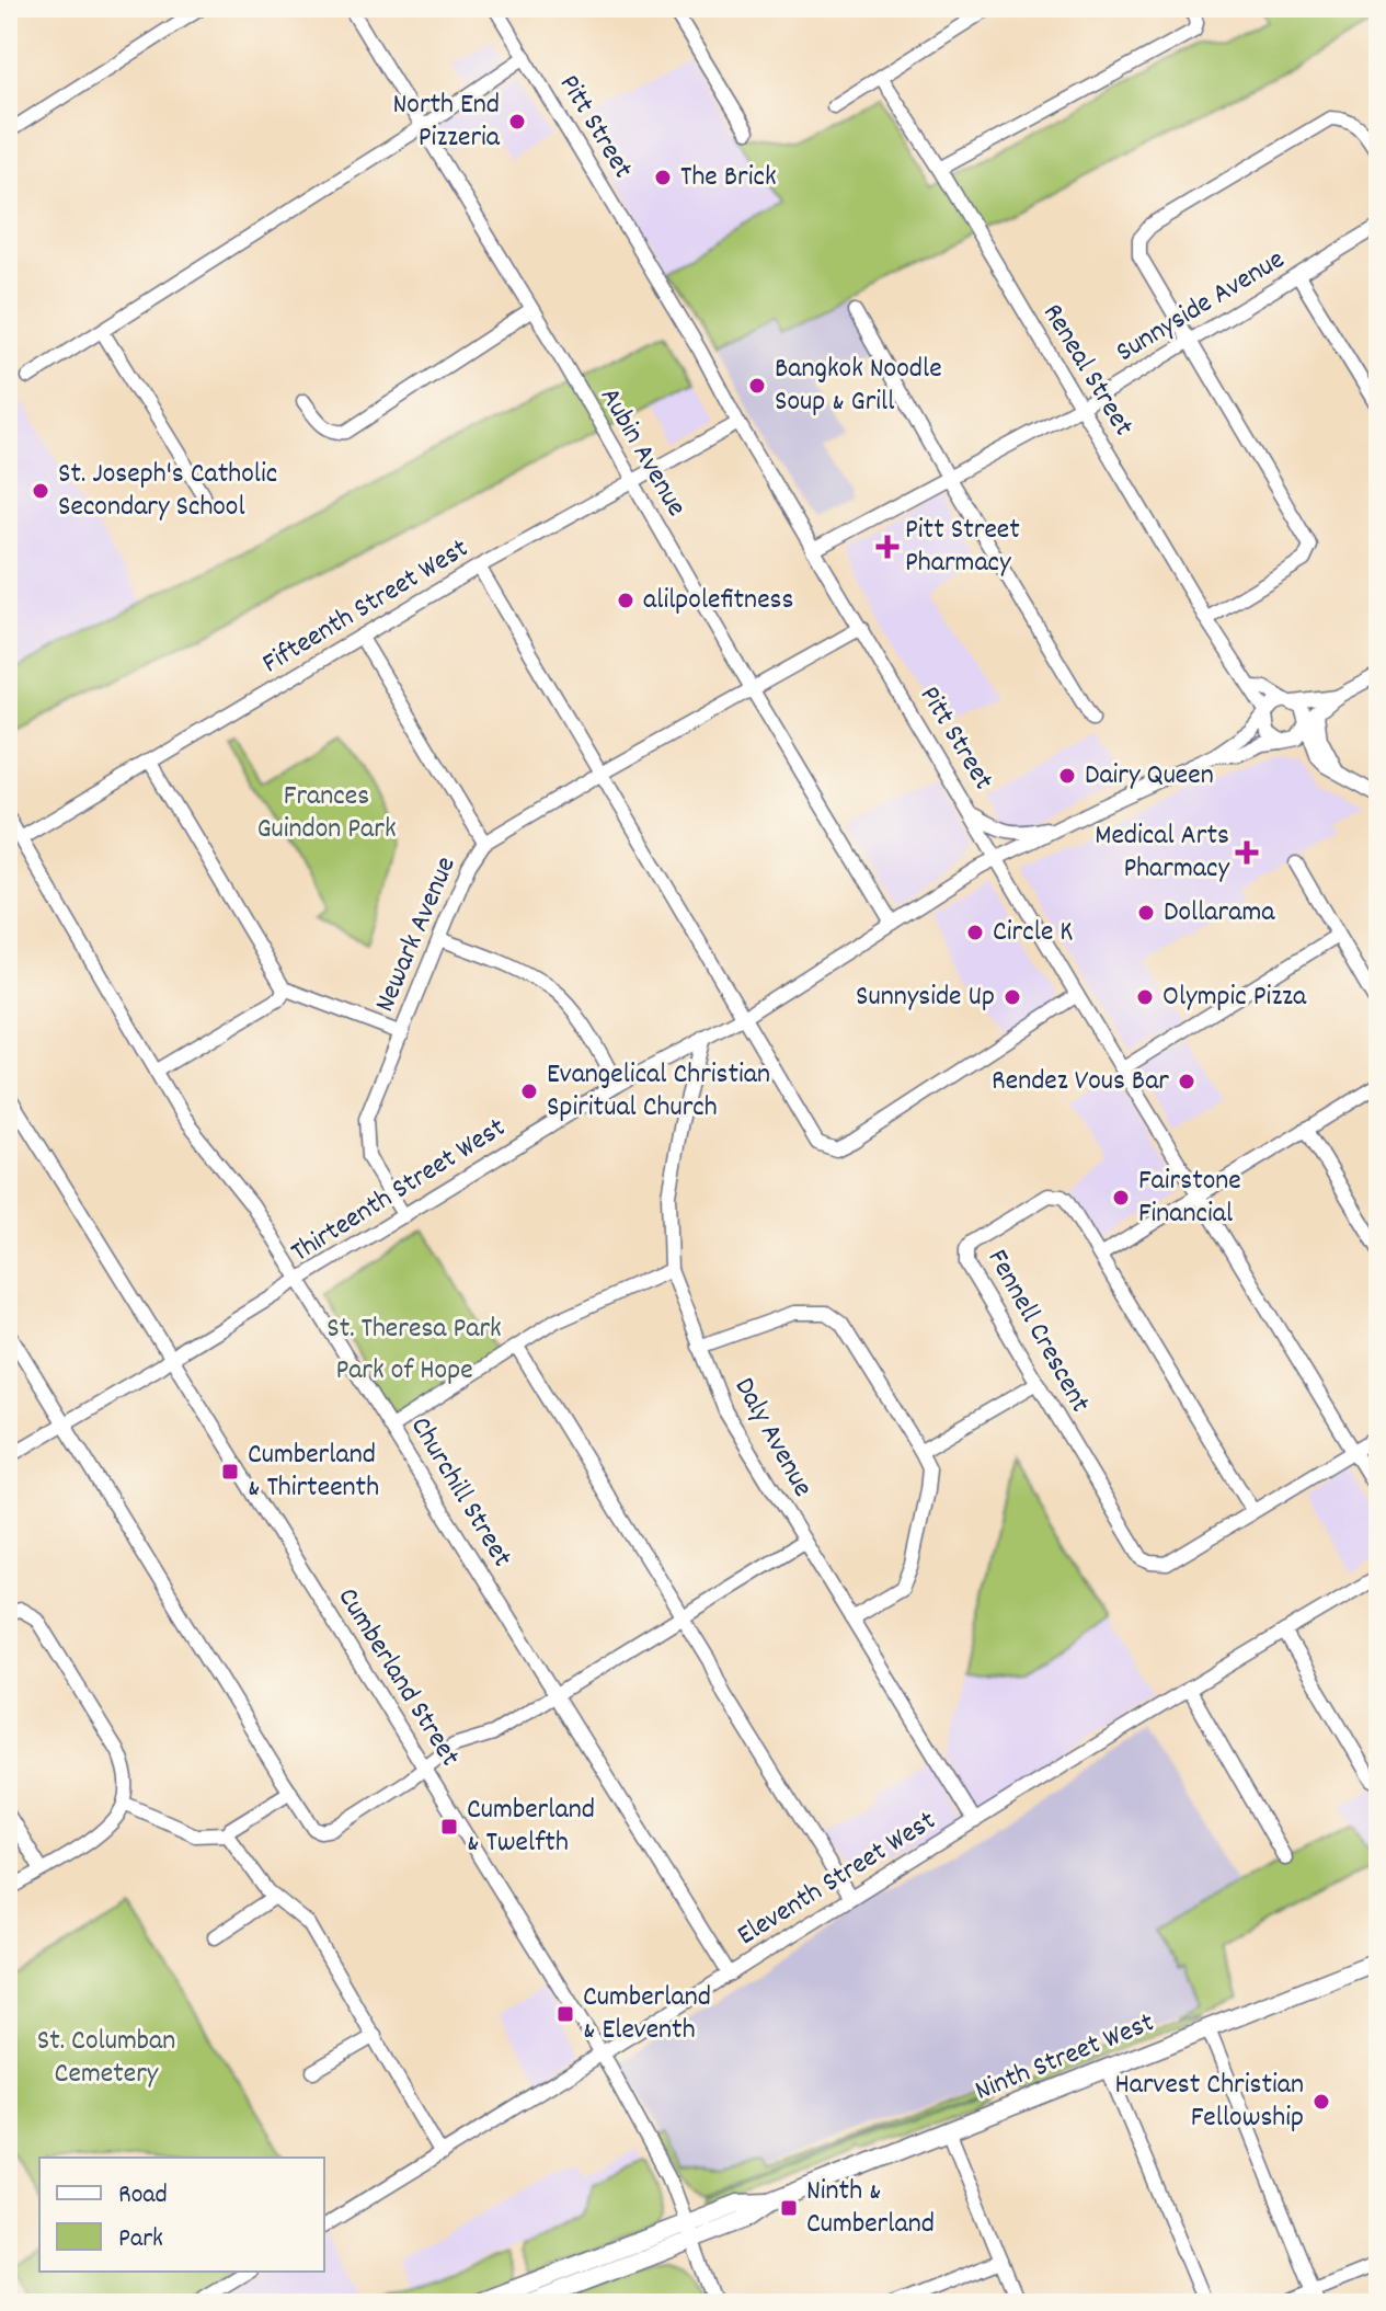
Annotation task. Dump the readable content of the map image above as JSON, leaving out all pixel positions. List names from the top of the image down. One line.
{"streets":{"main road":["Ninth Street West"],"street":["Pitt Street","Sunnyside Avenue","Reneal Street","Aubin Avenue","Fifteenth Street West","Newark Avenue","Thirteenth Street West","Fennell Crescent","Daly Avenue","Churchill Street","Cumberland Street","Eleventh Street West"]},"crossings":[["Pitt Street","Sunnyside Avenue"],["Pitt Street","Fifteenth Street West"],["Pitt Street","Thirteenth Street West"],["Pitt Street","Fennell Crescent"],["Sunnyside Avenue","Reneal Street"],["Aubin Avenue","Fifteenth Street West"],["Aubin Avenue","Thirteenth Street West"],["Fifteenth Street West","Newark Avenue"],["Fifteenth Street West","Churchill Street"],["Newark Avenue","Thirteenth Street West"],["Thirteenth Street West","Daly Avenue"],["Thirteenth Street West","Churchill Street"],["Thirteenth Street West","Cumberland Street"],["Daly Avenue","Eleventh Street West"],["Churchill Street","Eleventh Street West"],["Cumberland Street","Eleventh Street West"],["Cumberland Street","Ninth Street West"]],"parks":["Frances Guindon Park","St. Theresa Park","Park of Hope","St. Columban Cemetery"],"places":{"other":["North End Pizzeria","The Brick","Bangkok Noodle Soup & Grill","St. Joseph's Catholic Secondary School","alilpolefitness","Dairy Queen","Dollarama","Circle K","Sunnyside Up","Olympic Pizza","Rendez Vous Bar","Evangelical Christian Spiritual Church","Fairstone Financial","Harvest Christian Fellowship"],"health":["Pitt Street Pharmacy","Medical Arts Pharmacy"],"transit":["Cumberland & Thirteenth","Cumberland & Twelfth","Cumberland & Eleventh","Ninth & Cumberland"]},"legend":["Road","Park"]}
